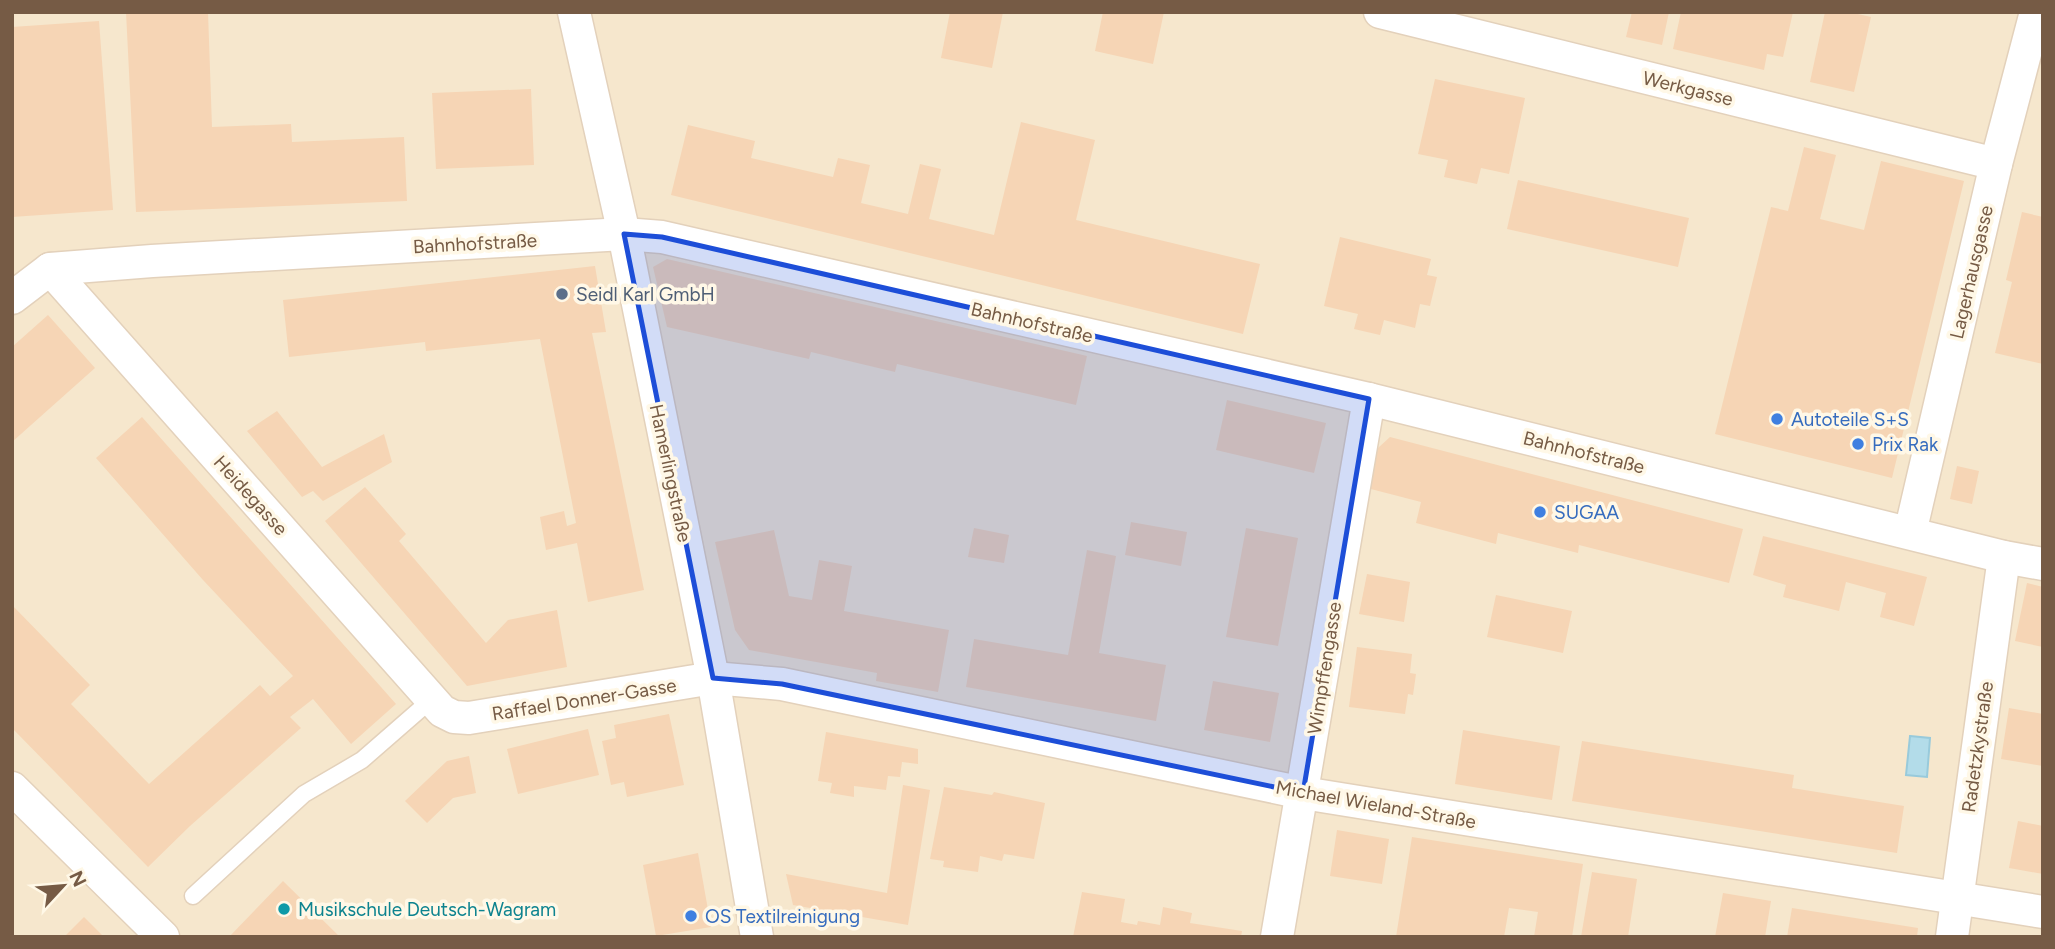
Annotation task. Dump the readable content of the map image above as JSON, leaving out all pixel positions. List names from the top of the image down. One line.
{"streets":{"street":["Werkgasse","Bahnhofstraße","Lagerhausgasse","Hamerlingstraße","Heidegasse","Wimpffengasse","Raffael Donner-Gasse","Radetzkystraße","Michael Wieland-Straße"]},"crossings":[["Werkgasse","Lagerhausgasse"],["Bahnhofstraße","Lagerhausgasse"],["Bahnhofstraße","Hamerlingstraße"],["Bahnhofstraße","Heidegasse"],["Bahnhofstraße","Wimpffengasse"],["Bahnhofstraße","Radetzkystraße"],["Hamerlingstraße","Raffael Donner-Gasse"],["Hamerlingstraße","Michael Wieland-Straße"],["Heidegasse","Raffael Donner-Gasse"],["Wimpffengasse","Michael Wieland-Straße"],["Raffael Donner-Gasse","Michael Wieland-Straße"],["Radetzkystraße","Michael Wieland-Straße"]],"places":["Seidl Karl GmbH","Autoteile S+S","Prix Rak","SUGAA","Musikschule Deutsch-Wagram","OS Textilreinigung"],"north":"top right"}
